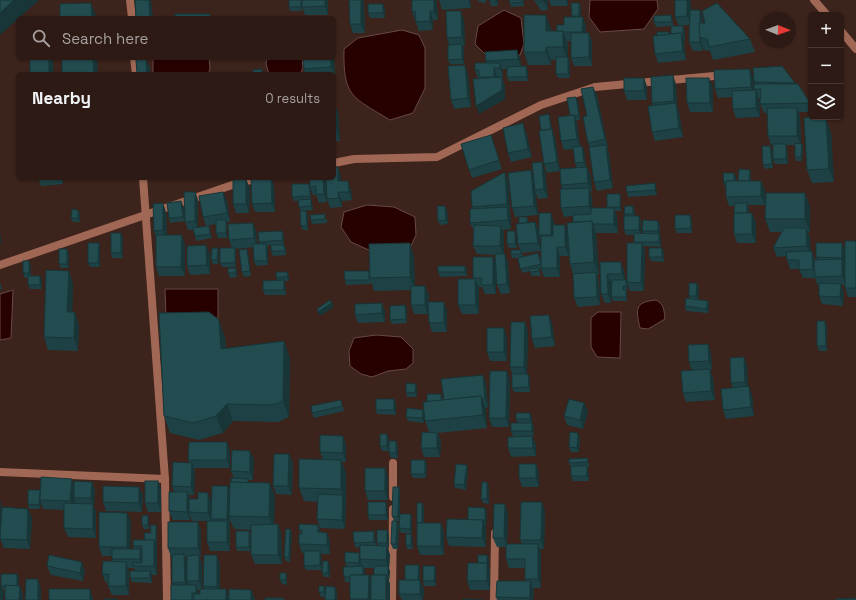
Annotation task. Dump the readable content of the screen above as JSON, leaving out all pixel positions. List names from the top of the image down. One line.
{"north":"right","page":{"map_buttons":["+","−"],"search":"Search here","heading":["Nearby","0 results"]}}
